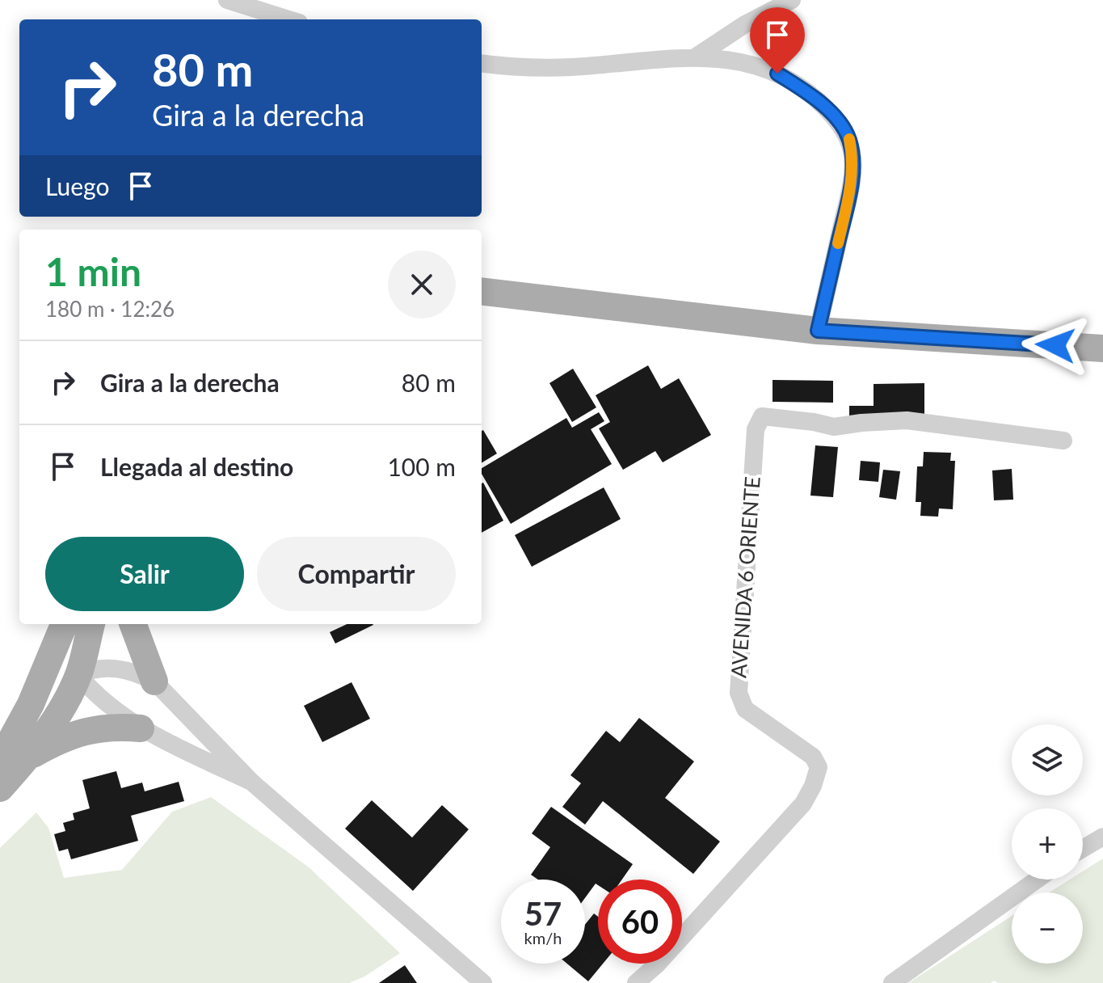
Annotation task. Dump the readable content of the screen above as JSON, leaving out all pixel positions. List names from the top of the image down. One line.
{"streets":{"street":["AVENIDA 6 ORIENTE"]},"page":{"turn":["80 m","Gira a la derecha"],"then":"Luego","heading":["1 min","180 m · 12:26"],"list":[{"name":"Gira a la derecha","value":"80 m"},{"name":"Llegada al destino","value":"100 m"}],"buttons":["Salir","Compartir"],"map_buttons":["+","−"],"speed":"57 km/h","limit":"60"}}
